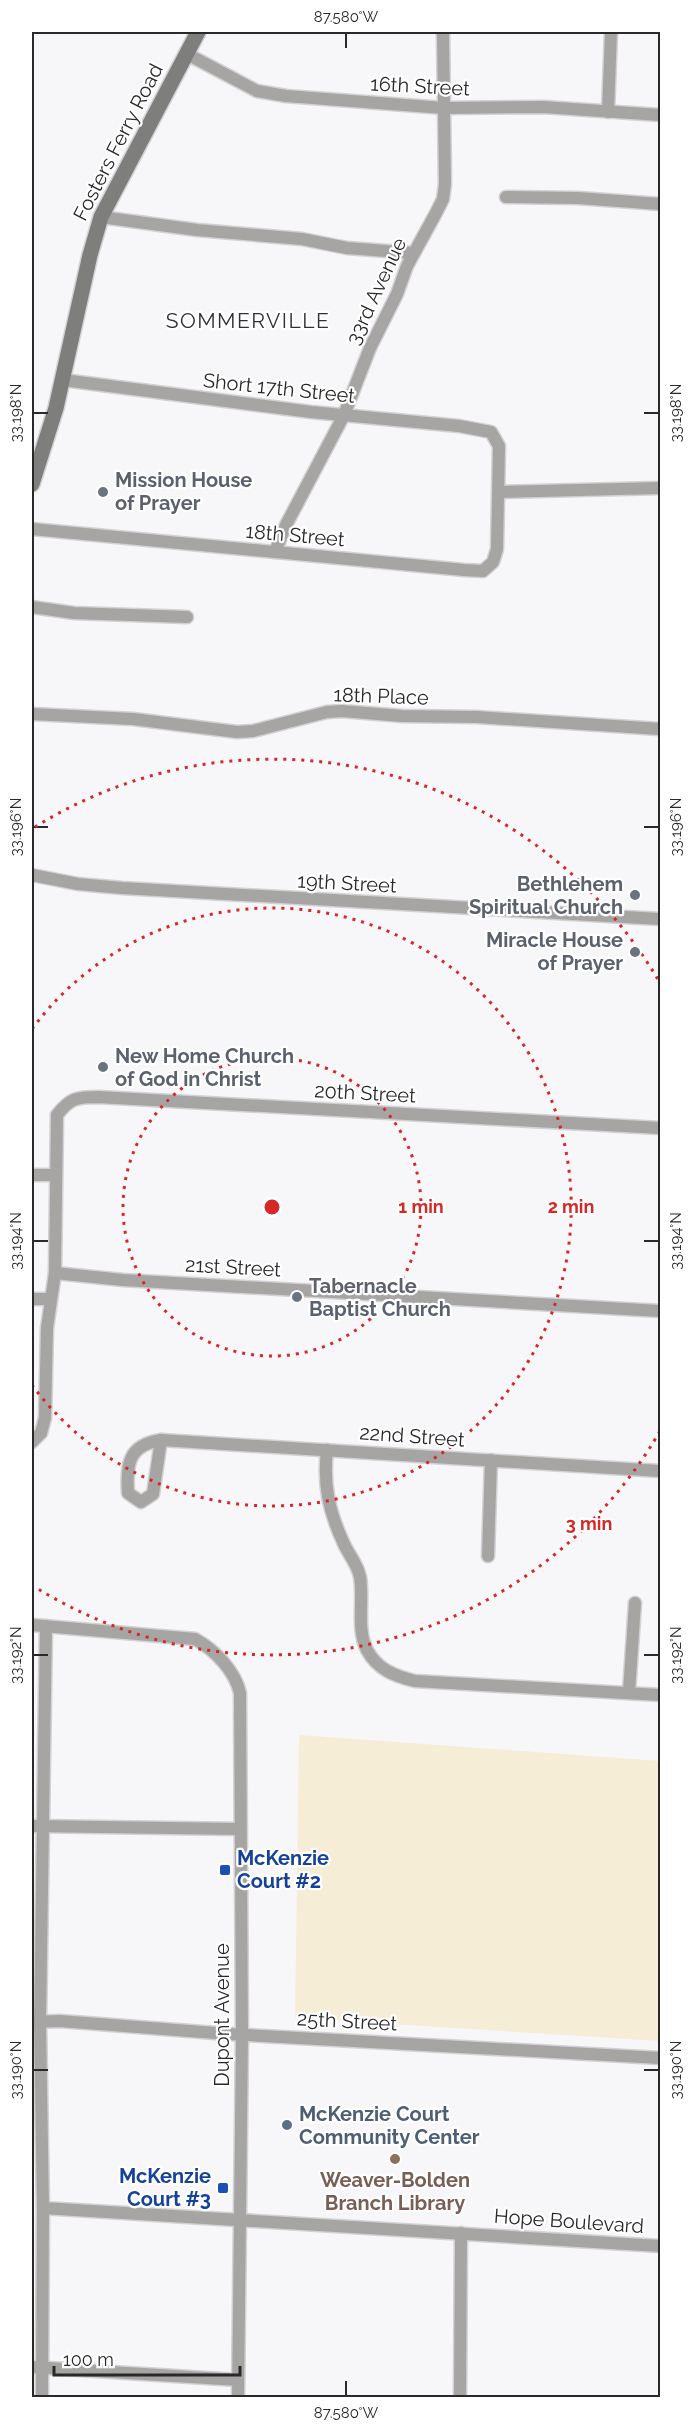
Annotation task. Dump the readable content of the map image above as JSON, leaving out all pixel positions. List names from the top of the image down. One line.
{"streets":{"street":["16th Street","Fosters Ferry Road","33rd Avenue","Short 17th Street","18th Street","18th Place","19th Street","20th Street","21st Street","22nd Street","Dupont Avenue","25th Street","Hope Boulevard"]},"crossings":[["16th Street","Fosters Ferry Road"],["16th Street","33rd Avenue"],["Fosters Ferry Road","Short 17th Street"],["33rd Avenue","Short 17th Street"],["33rd Avenue","18th Street"],["Short 17th Street","18th Street"],["Dupont Avenue","25th Street"],["Dupont Avenue","Hope Boulevard"]],"districts":["SOMMERVILLE"],"places":{"other":["Mission House of Prayer","Bethlehem Spiritual Church","Miracle House of Prayer","New Home Church of God in Christ","Tabernacle Baptist Church","McKenzie Court Community Center","Weaver-Bolden Branch Library"],"transit":["McKenzie Court #2","McKenzie Court #3"]},"scale_bar":"100 m","coordinates":["87.580°W","33.198°N","33.196°N","33.194°N","33.192°N","33.190°N"],"rings":["1 min","2 min","3 min"]}
